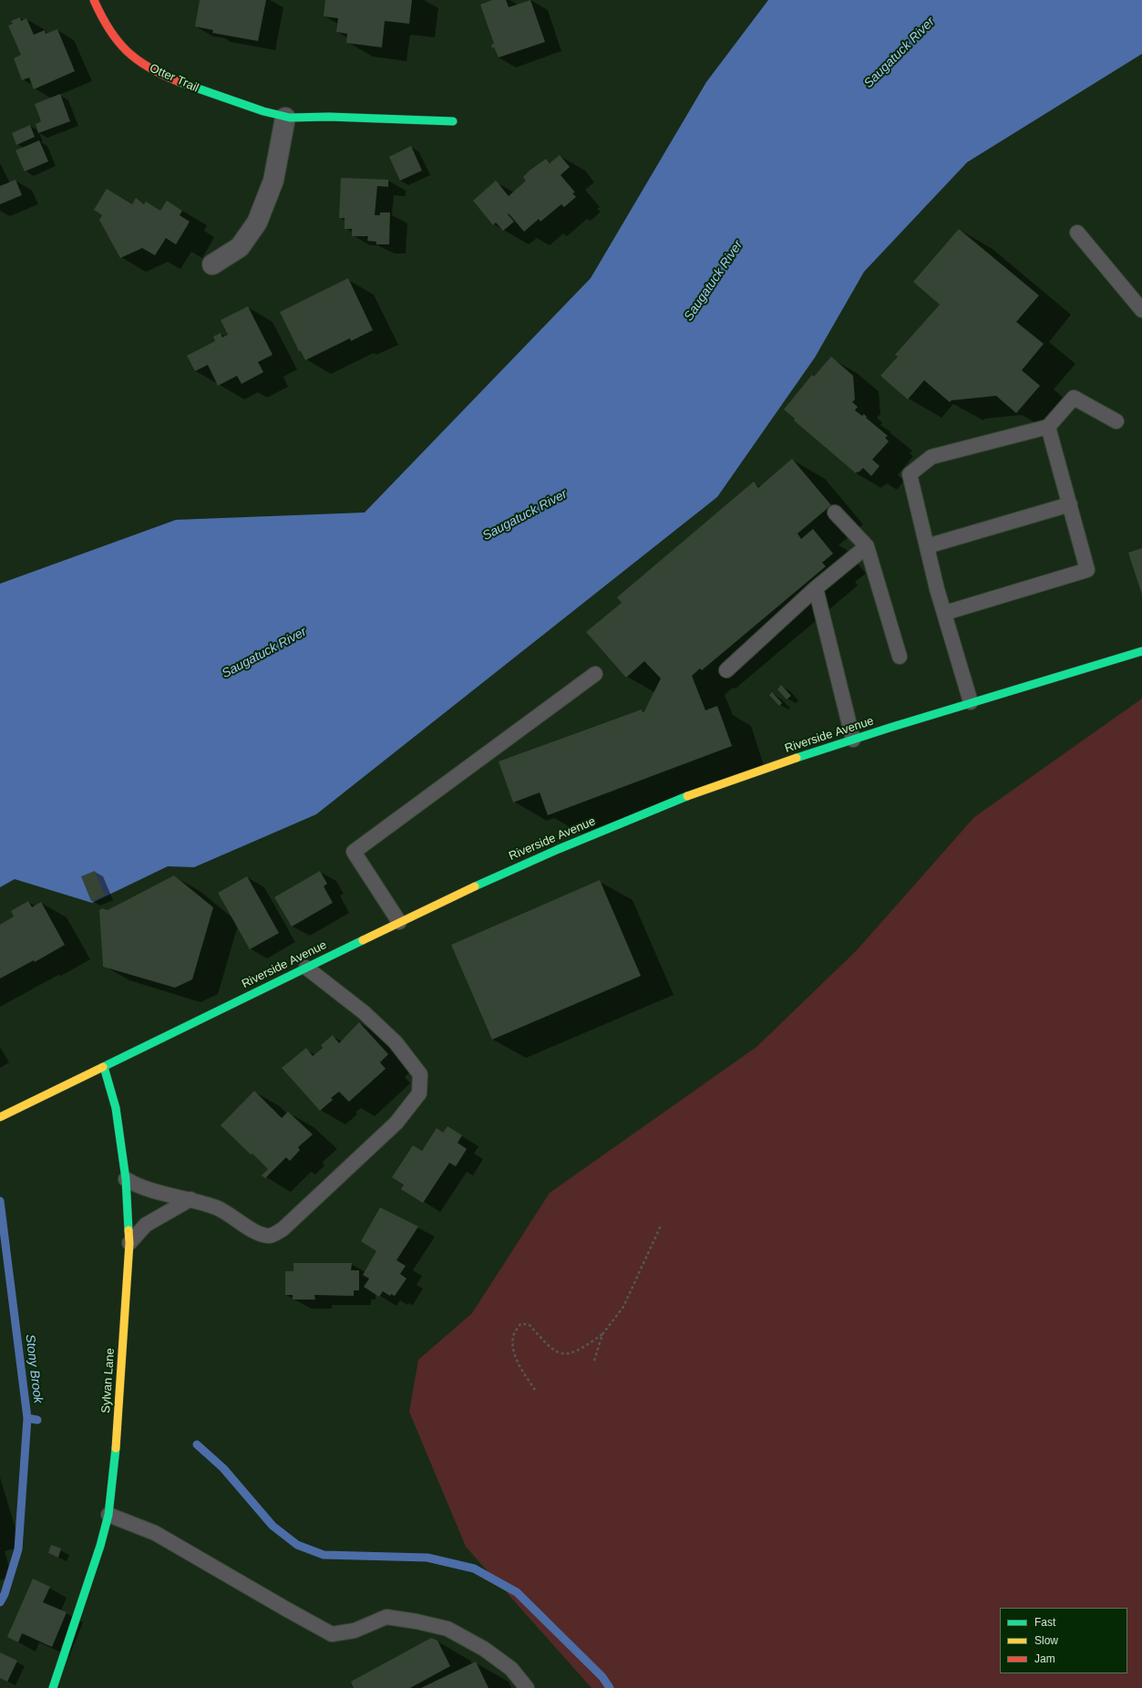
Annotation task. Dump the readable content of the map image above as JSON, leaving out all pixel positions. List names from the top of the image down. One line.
{"streets":{"main road":["Otter Trail","Riverside Avenue","Sylvan Lane"]},"crossings":[["Riverside Avenue","Sylvan Lane"]],"water":["Saugatuck River","Stony Brook"],"legend":["Fast","Slow","Jam"]}
